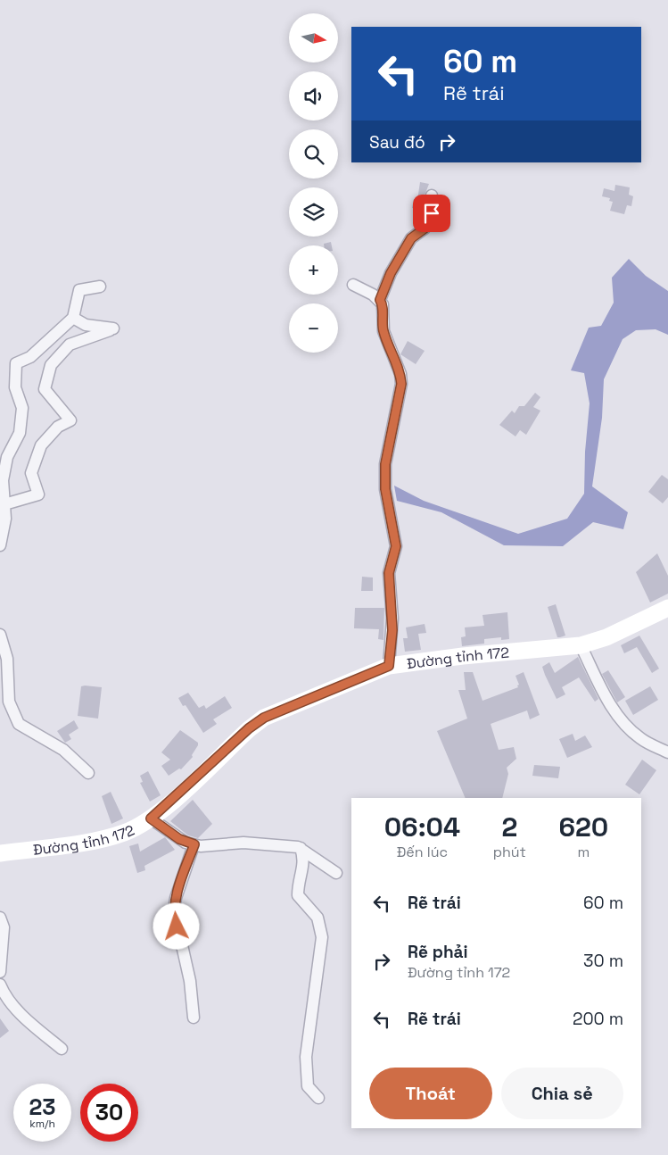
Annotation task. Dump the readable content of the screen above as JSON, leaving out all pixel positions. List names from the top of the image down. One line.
{"streets":{"main road":["Đường tỉnh 172"]},"north":"right","page":{"map_buttons":["+","−"],"turn":["60 m","Rẽ trái"],"then":"Sau đó","eta":["06:04","Đến lúc","2","phút","620","m"],"list":[{"name":"Rẽ trái","value":"60 m"},{"name":"Rẽ phải","note":"Đường tỉnh 172","value":"30 m"},{"name":"Rẽ trái","value":"200 m"}],"buttons":["Thoát","Chia sẻ"],"speed":"23 km/h","limit":"30"}}
